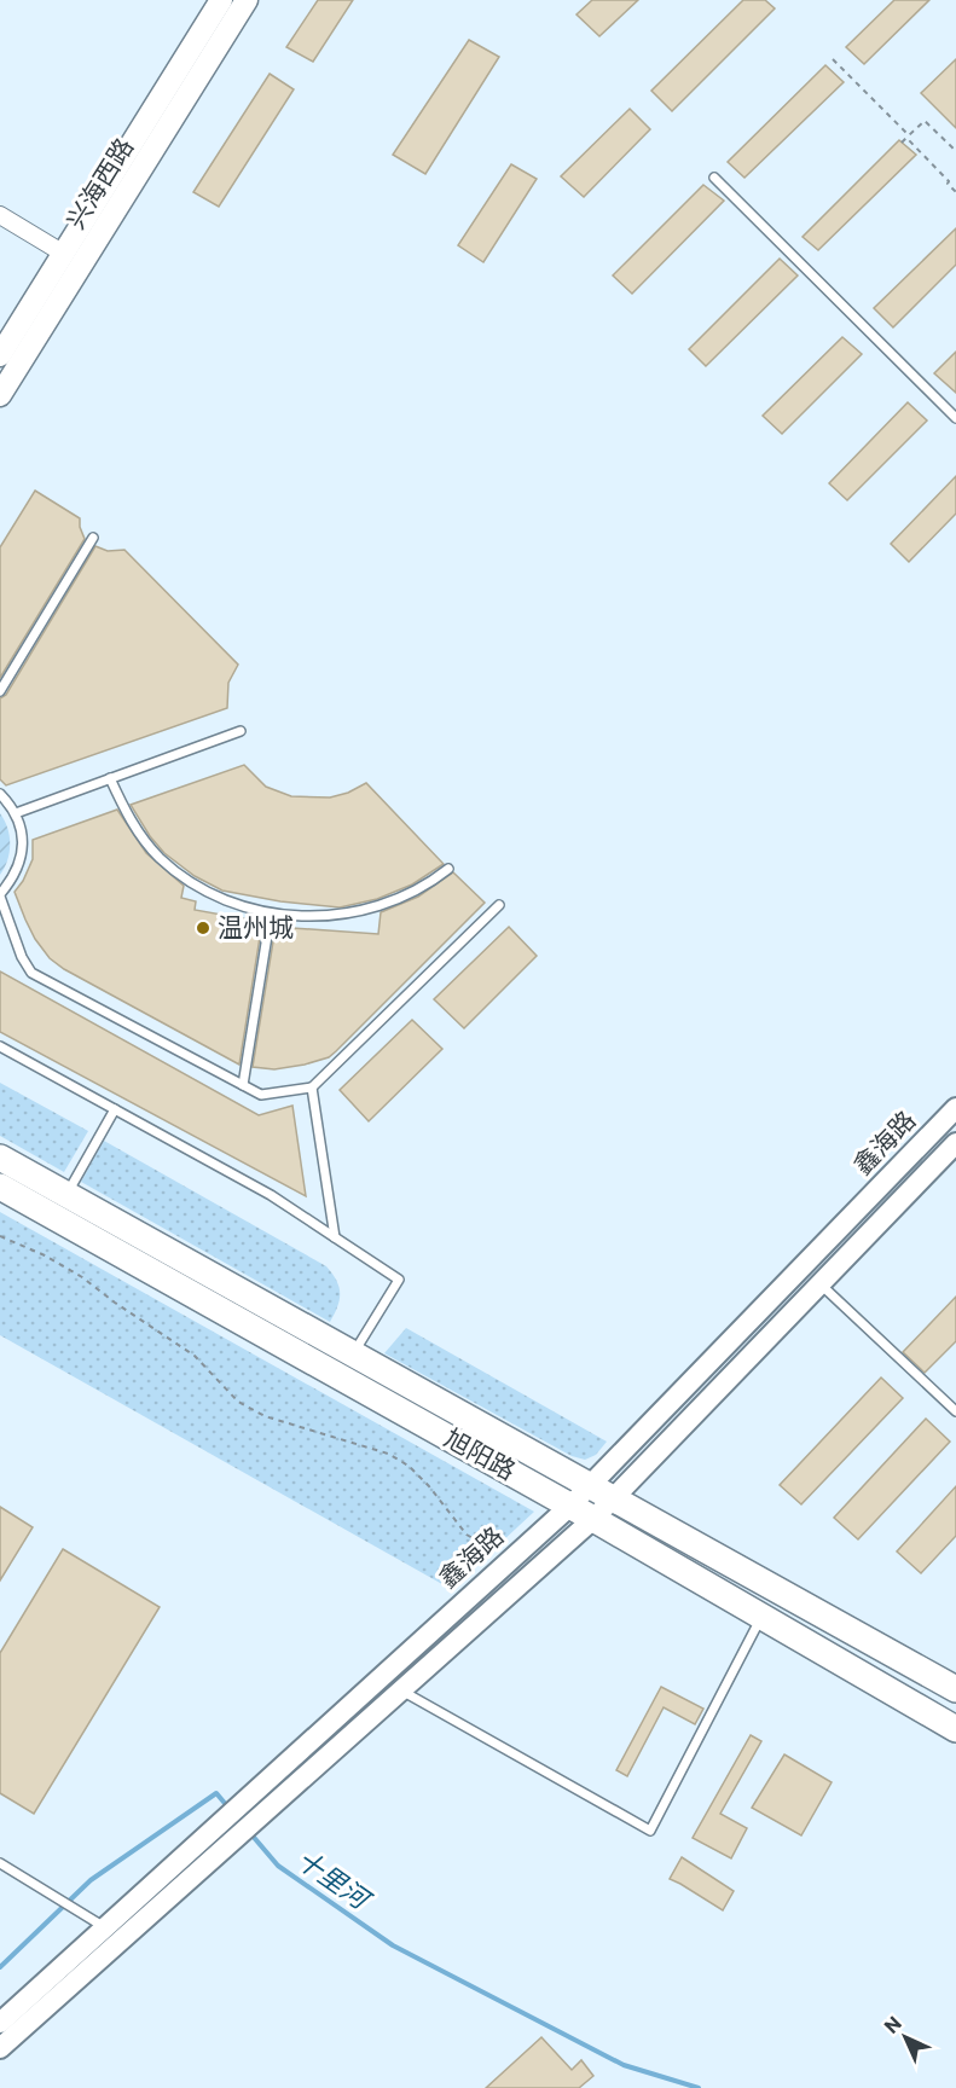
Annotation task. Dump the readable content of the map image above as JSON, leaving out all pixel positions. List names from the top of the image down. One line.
{"streets":{"main road":["兴海西路","旭阳路"],"street":["鑫海路"]},"crossings":[["鑫海路","旭阳路"]],"water":["十里河"],"places":["温州城"],"north":"top left"}
